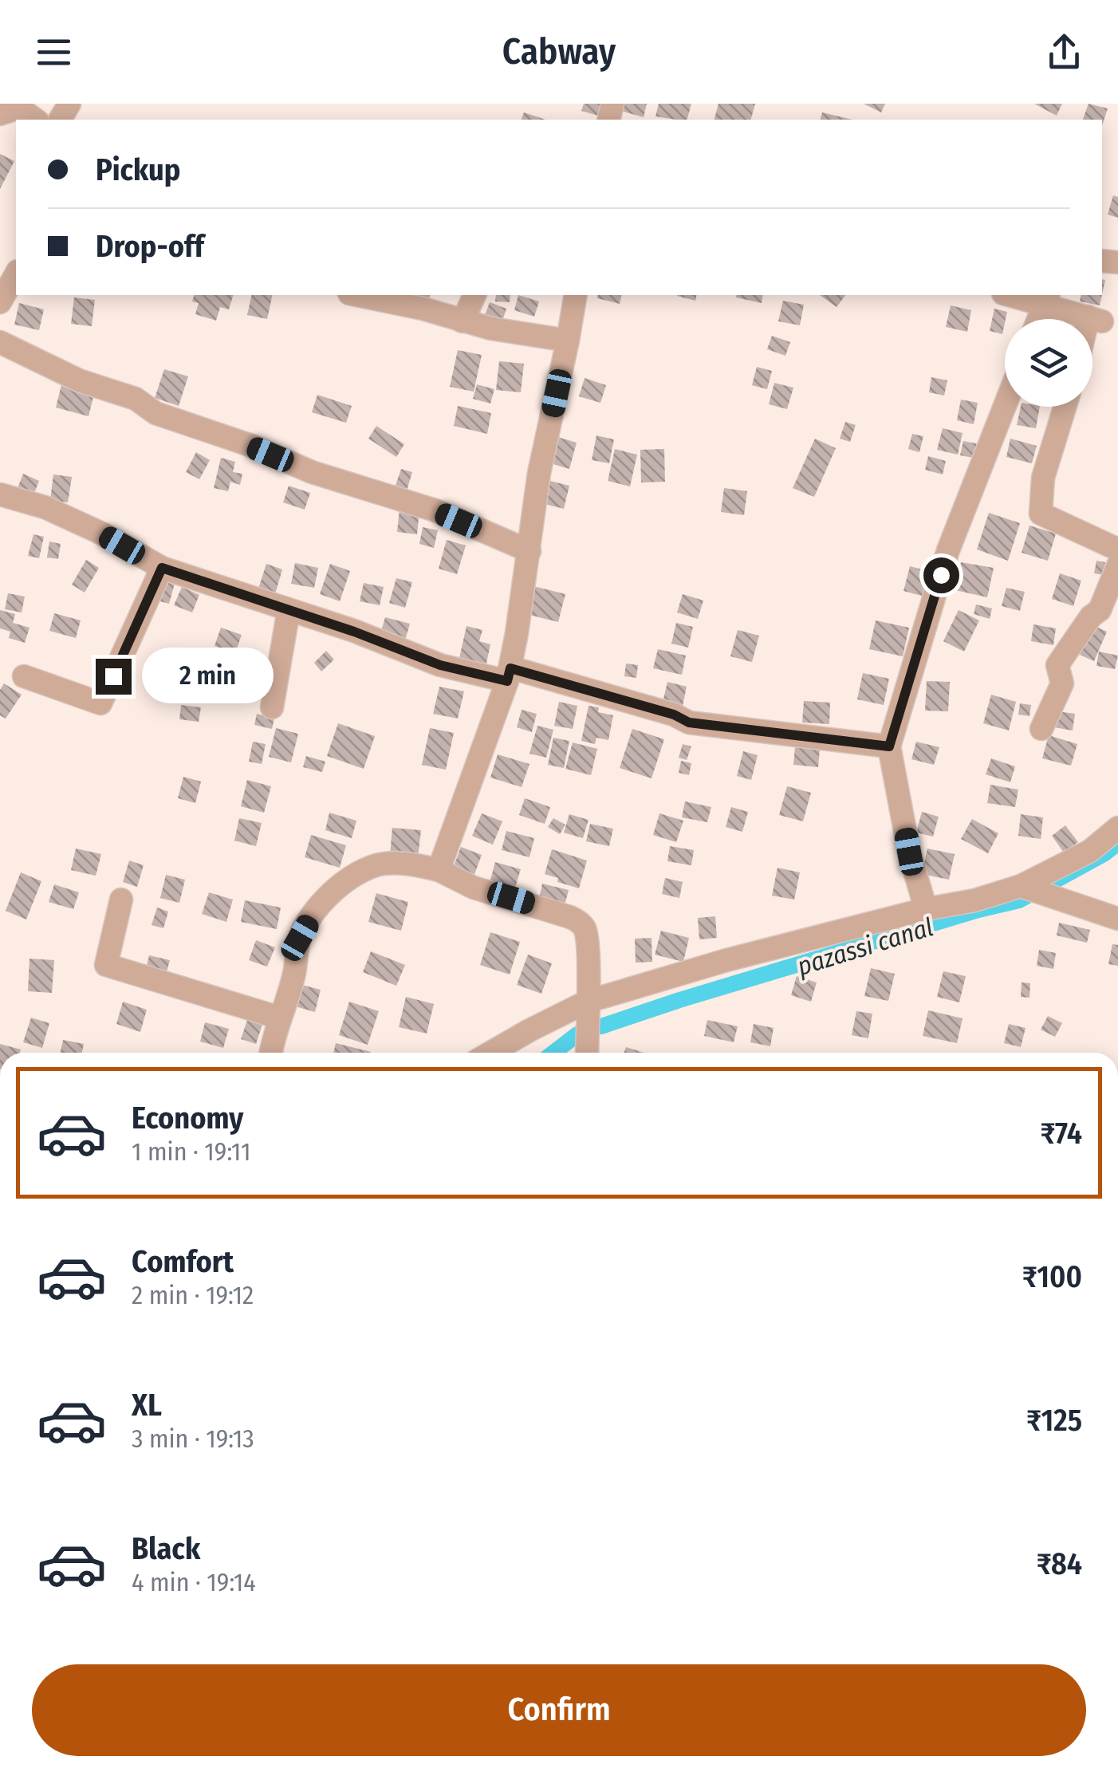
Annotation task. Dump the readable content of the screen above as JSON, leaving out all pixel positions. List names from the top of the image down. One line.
{"water":["pazassi canal"],"page":{"header":"Cabway","banner":["Pickup","Drop-off"],"bubble":"2 min","list":[{"name":"Economy","note":"1 min · 19:11","value":"₹74"},{"name":"Comfort","note":"2 min · 19:12","value":"₹100"},{"name":"XL","note":"3 min · 19:13","value":"₹125"},{"name":"Black","note":"4 min · 19:14","value":"₹84"}],"buttons":"Confirm"}}
